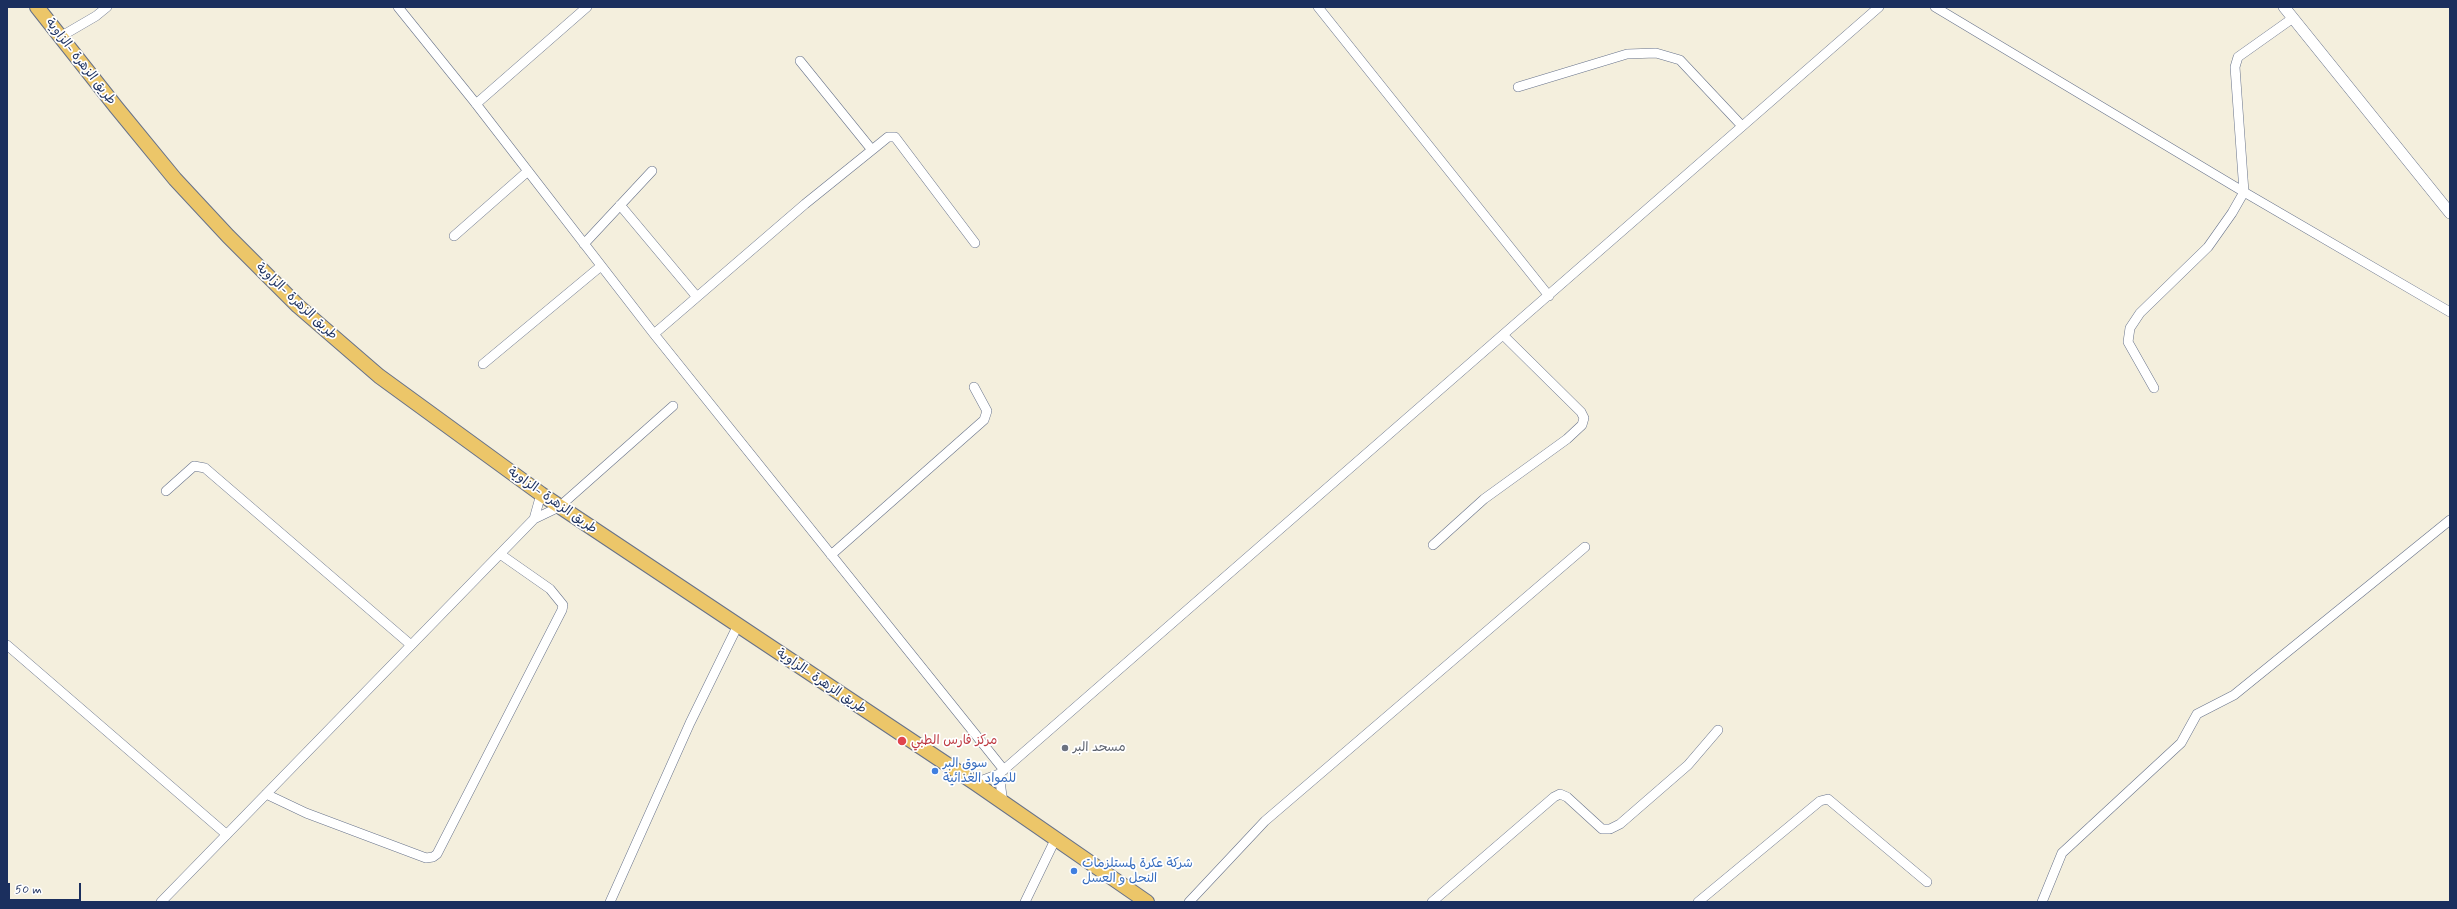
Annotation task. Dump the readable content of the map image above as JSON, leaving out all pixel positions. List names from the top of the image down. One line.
{"streets":{"main road":["طريق الزهرة -الزاوية"]},"places":["مركز فارس الطبي","مسحد البر","سوق البر للمواد الغذائية","شركة عكرة لمستلزمات النحل و العسل"],"scale_bar":"50 m"}
